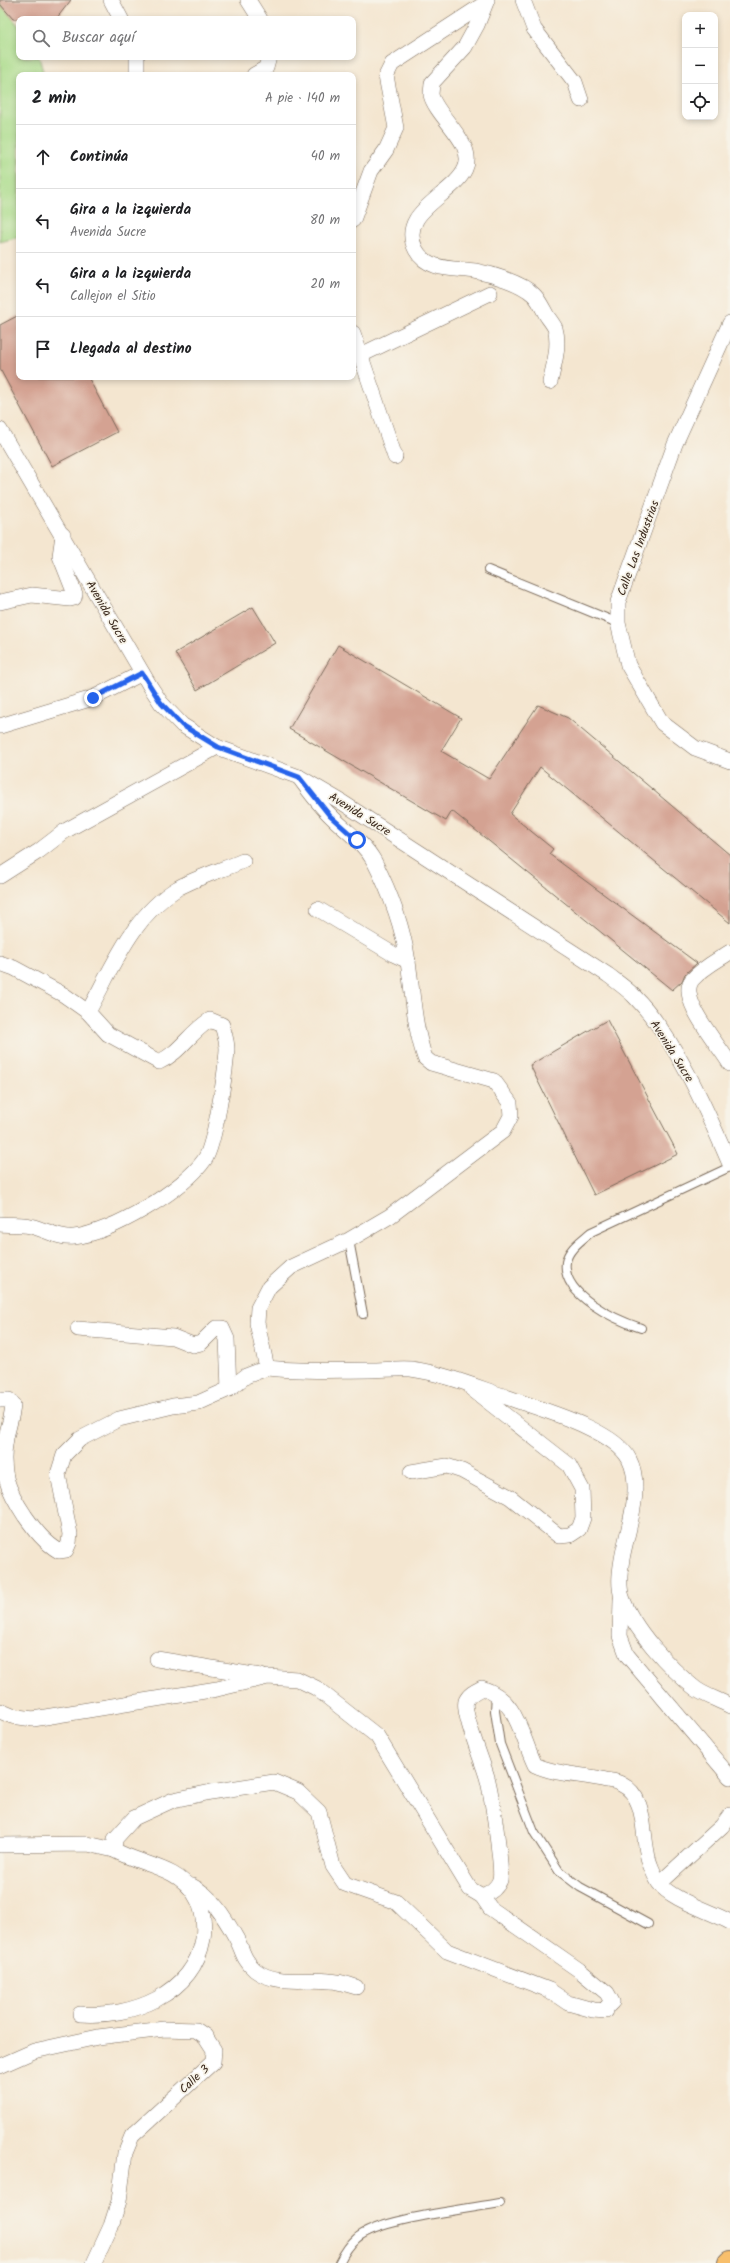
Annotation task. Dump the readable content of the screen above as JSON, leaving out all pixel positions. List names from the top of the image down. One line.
{"streets":{"street":["Calle Las Industrias","Avenida Sucre","Calle 3"]},"page":{"map_buttons":["+","−"],"search":"Buscar aquí","heading":["2 min","A pie · 140 m"],"list":[["Continúa","40 m"],["Gira a la izquierda","Avenida Sucre","80 m"],["Gira a la izquierda","Callejon el Sitio","20 m"],"Llegada al destino"]}}
